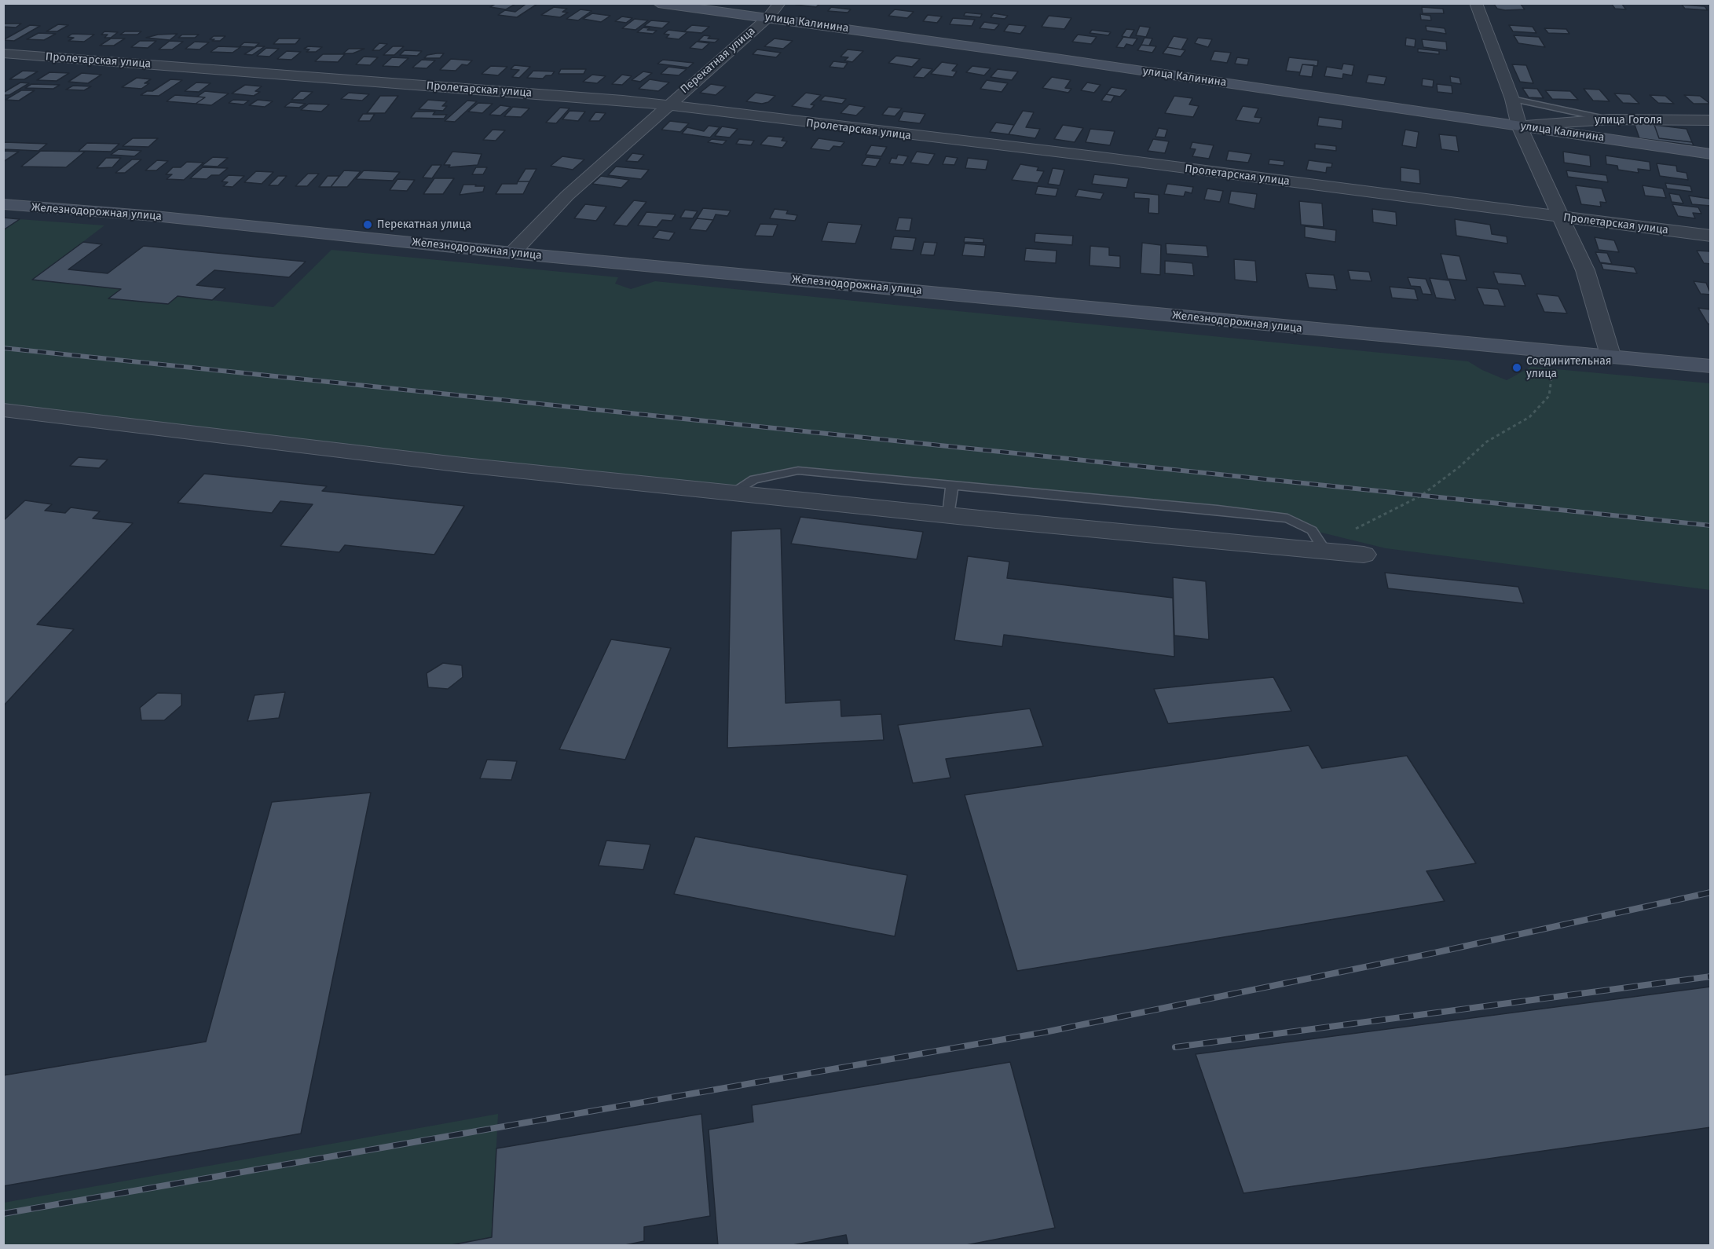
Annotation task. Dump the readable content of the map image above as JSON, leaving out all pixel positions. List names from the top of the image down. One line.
{"streets":{"street":["улица Калинина","Пролетарская улица","Перекатная улица","улица Гоголя","Железнодорожная улица"]},"crossings":[["улица Калинина","Перекатная улица"],["улица Калинина","улица Гоголя"],["Пролетарская улица","Перекатная улица"],["Перекатная улица","Железнодорожная улица"]],"places":["Перекатная улица","Соединительная улица"]}
